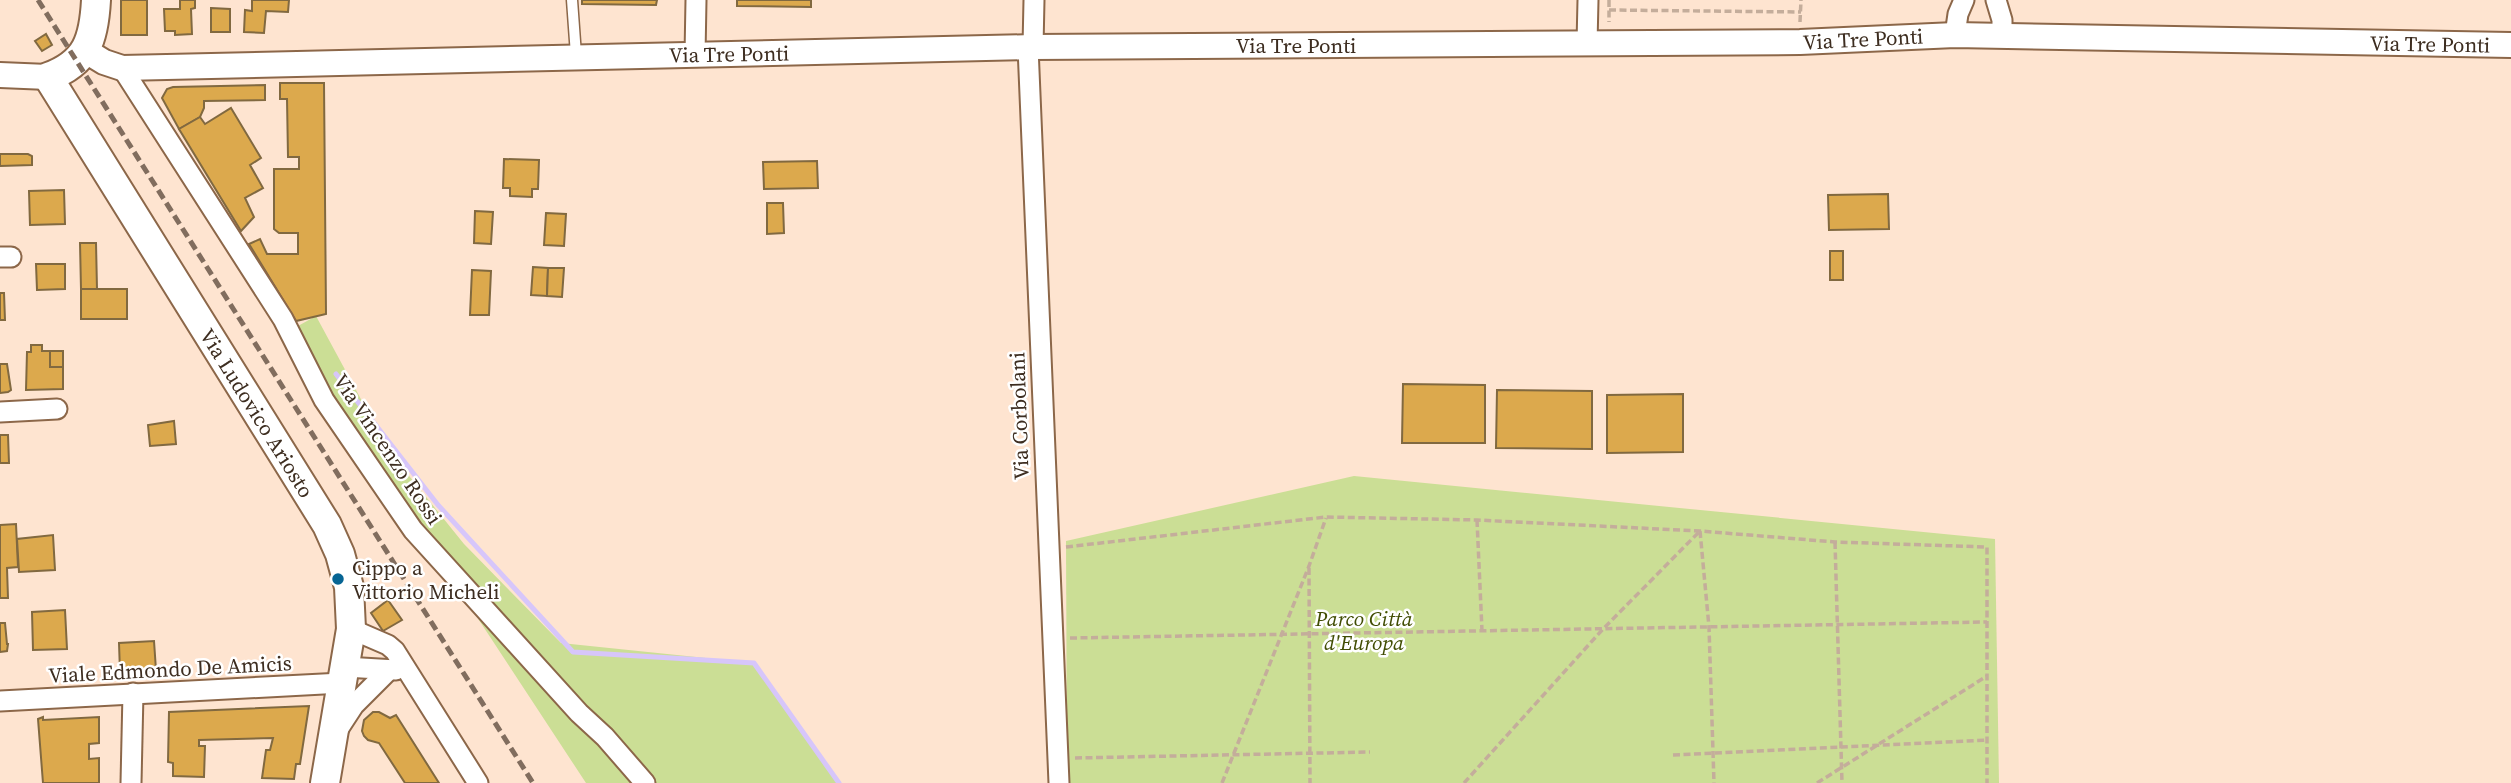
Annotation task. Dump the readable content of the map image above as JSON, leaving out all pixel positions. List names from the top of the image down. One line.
{"streets":{"main road":["Via Ludovico Ariosto"],"street":["Via Tre Ponti","Via Corbolani","Via Vincenzo Rossi","Viale Edmondo De Amicis"]},"crossings":[["Via Tre Ponti","Via Corbolani"],["Via Tre Ponti","Via Vincenzo Rossi"],["Via Ludovico Ariosto","Viale Edmondo De Amicis"]],"parks":["Parco Città d'Europa"],"places":["Cippo a Vittorio Micheli"]}
